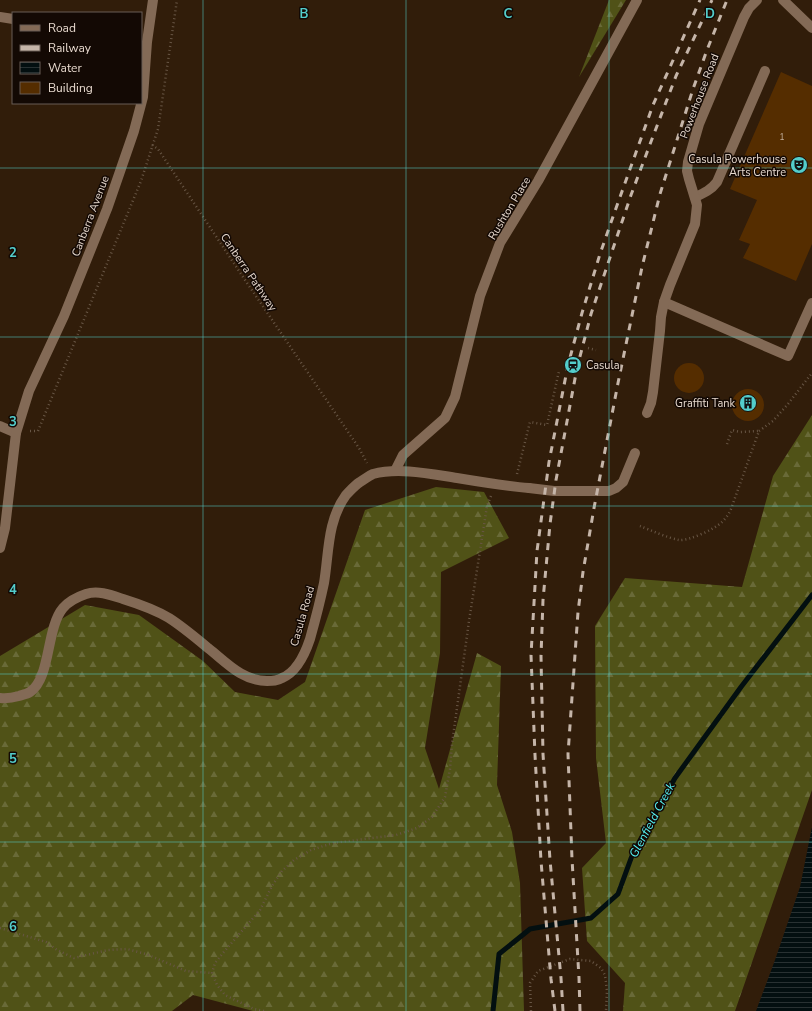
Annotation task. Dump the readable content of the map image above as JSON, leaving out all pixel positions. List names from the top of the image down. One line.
{"streets":{"street":["Powerhouse Road","Rushton Place","Canberra Avenue","Casula Road"],"path":["Canberra Pathway"]},"crossings":[["Rushton Place","Casula Road"],["Canberra Pathway","Casula Road"]],"water":["Glenfield Creek"],"places":{"theatre":["Casula Powerhouse Arts Centre"],"station":["Casula"],"building":["Graffiti Tank"]},"house_numbers":["1"],"legend":["Road","Railway","Water","Building"],"grid":{"columns":["B","C","D"],"rows":["2","3","4","5","6"]}}
